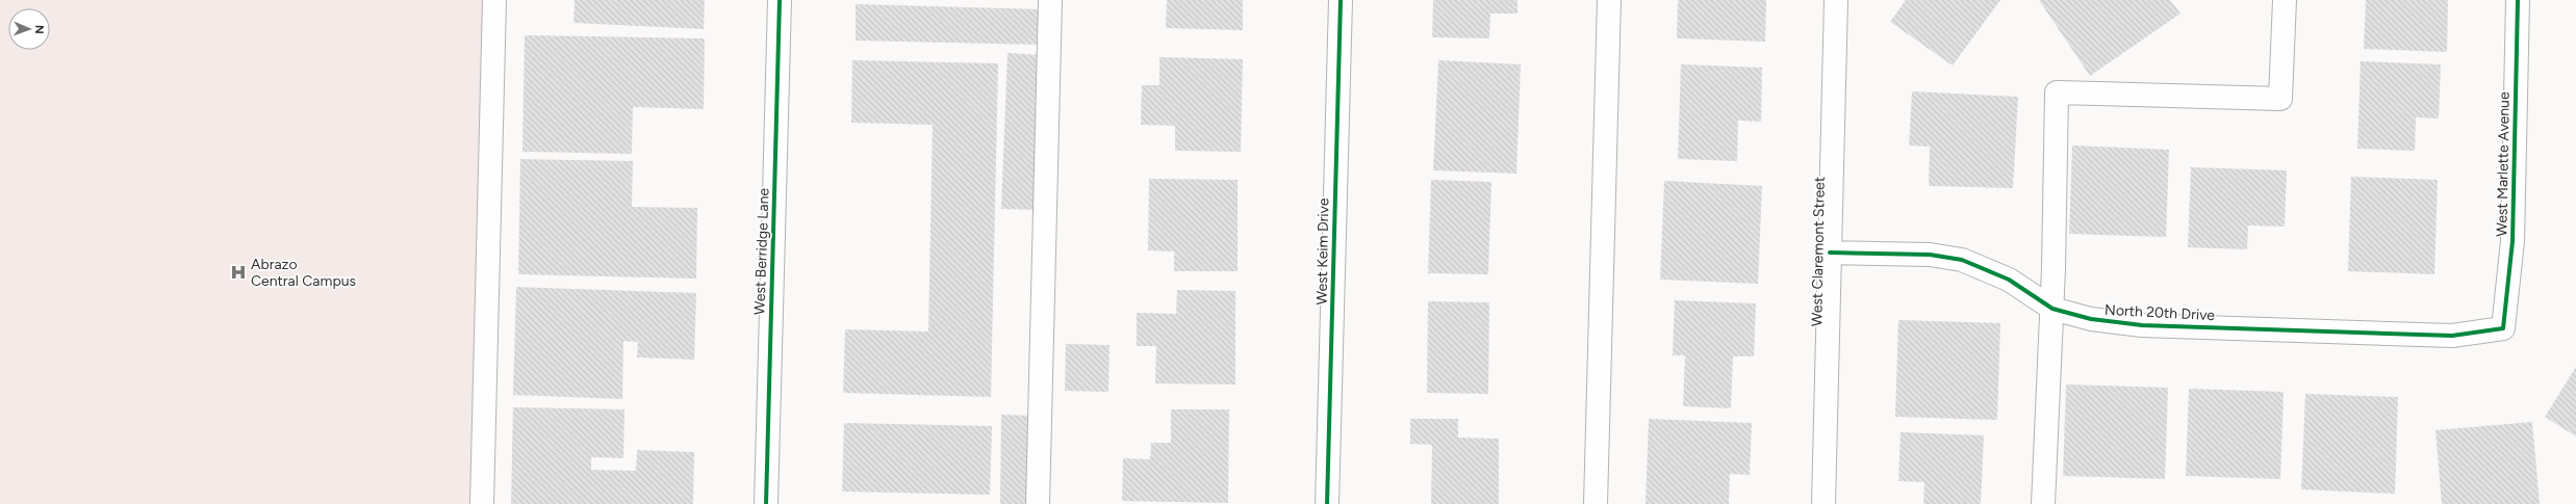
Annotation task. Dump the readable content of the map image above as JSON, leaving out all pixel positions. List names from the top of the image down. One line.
{"streets":{"street":["West Marlette Avenue","West Berridge Lane","West Keim Drive","West Claremont Street","North 20th Drive"]},"crossings":[["West Marlette Avenue","North 20th Drive"],["West Claremont Street","North 20th Drive"]],"places":{"hospital":["Abrazo Central Campus"]},"north":"right"}
